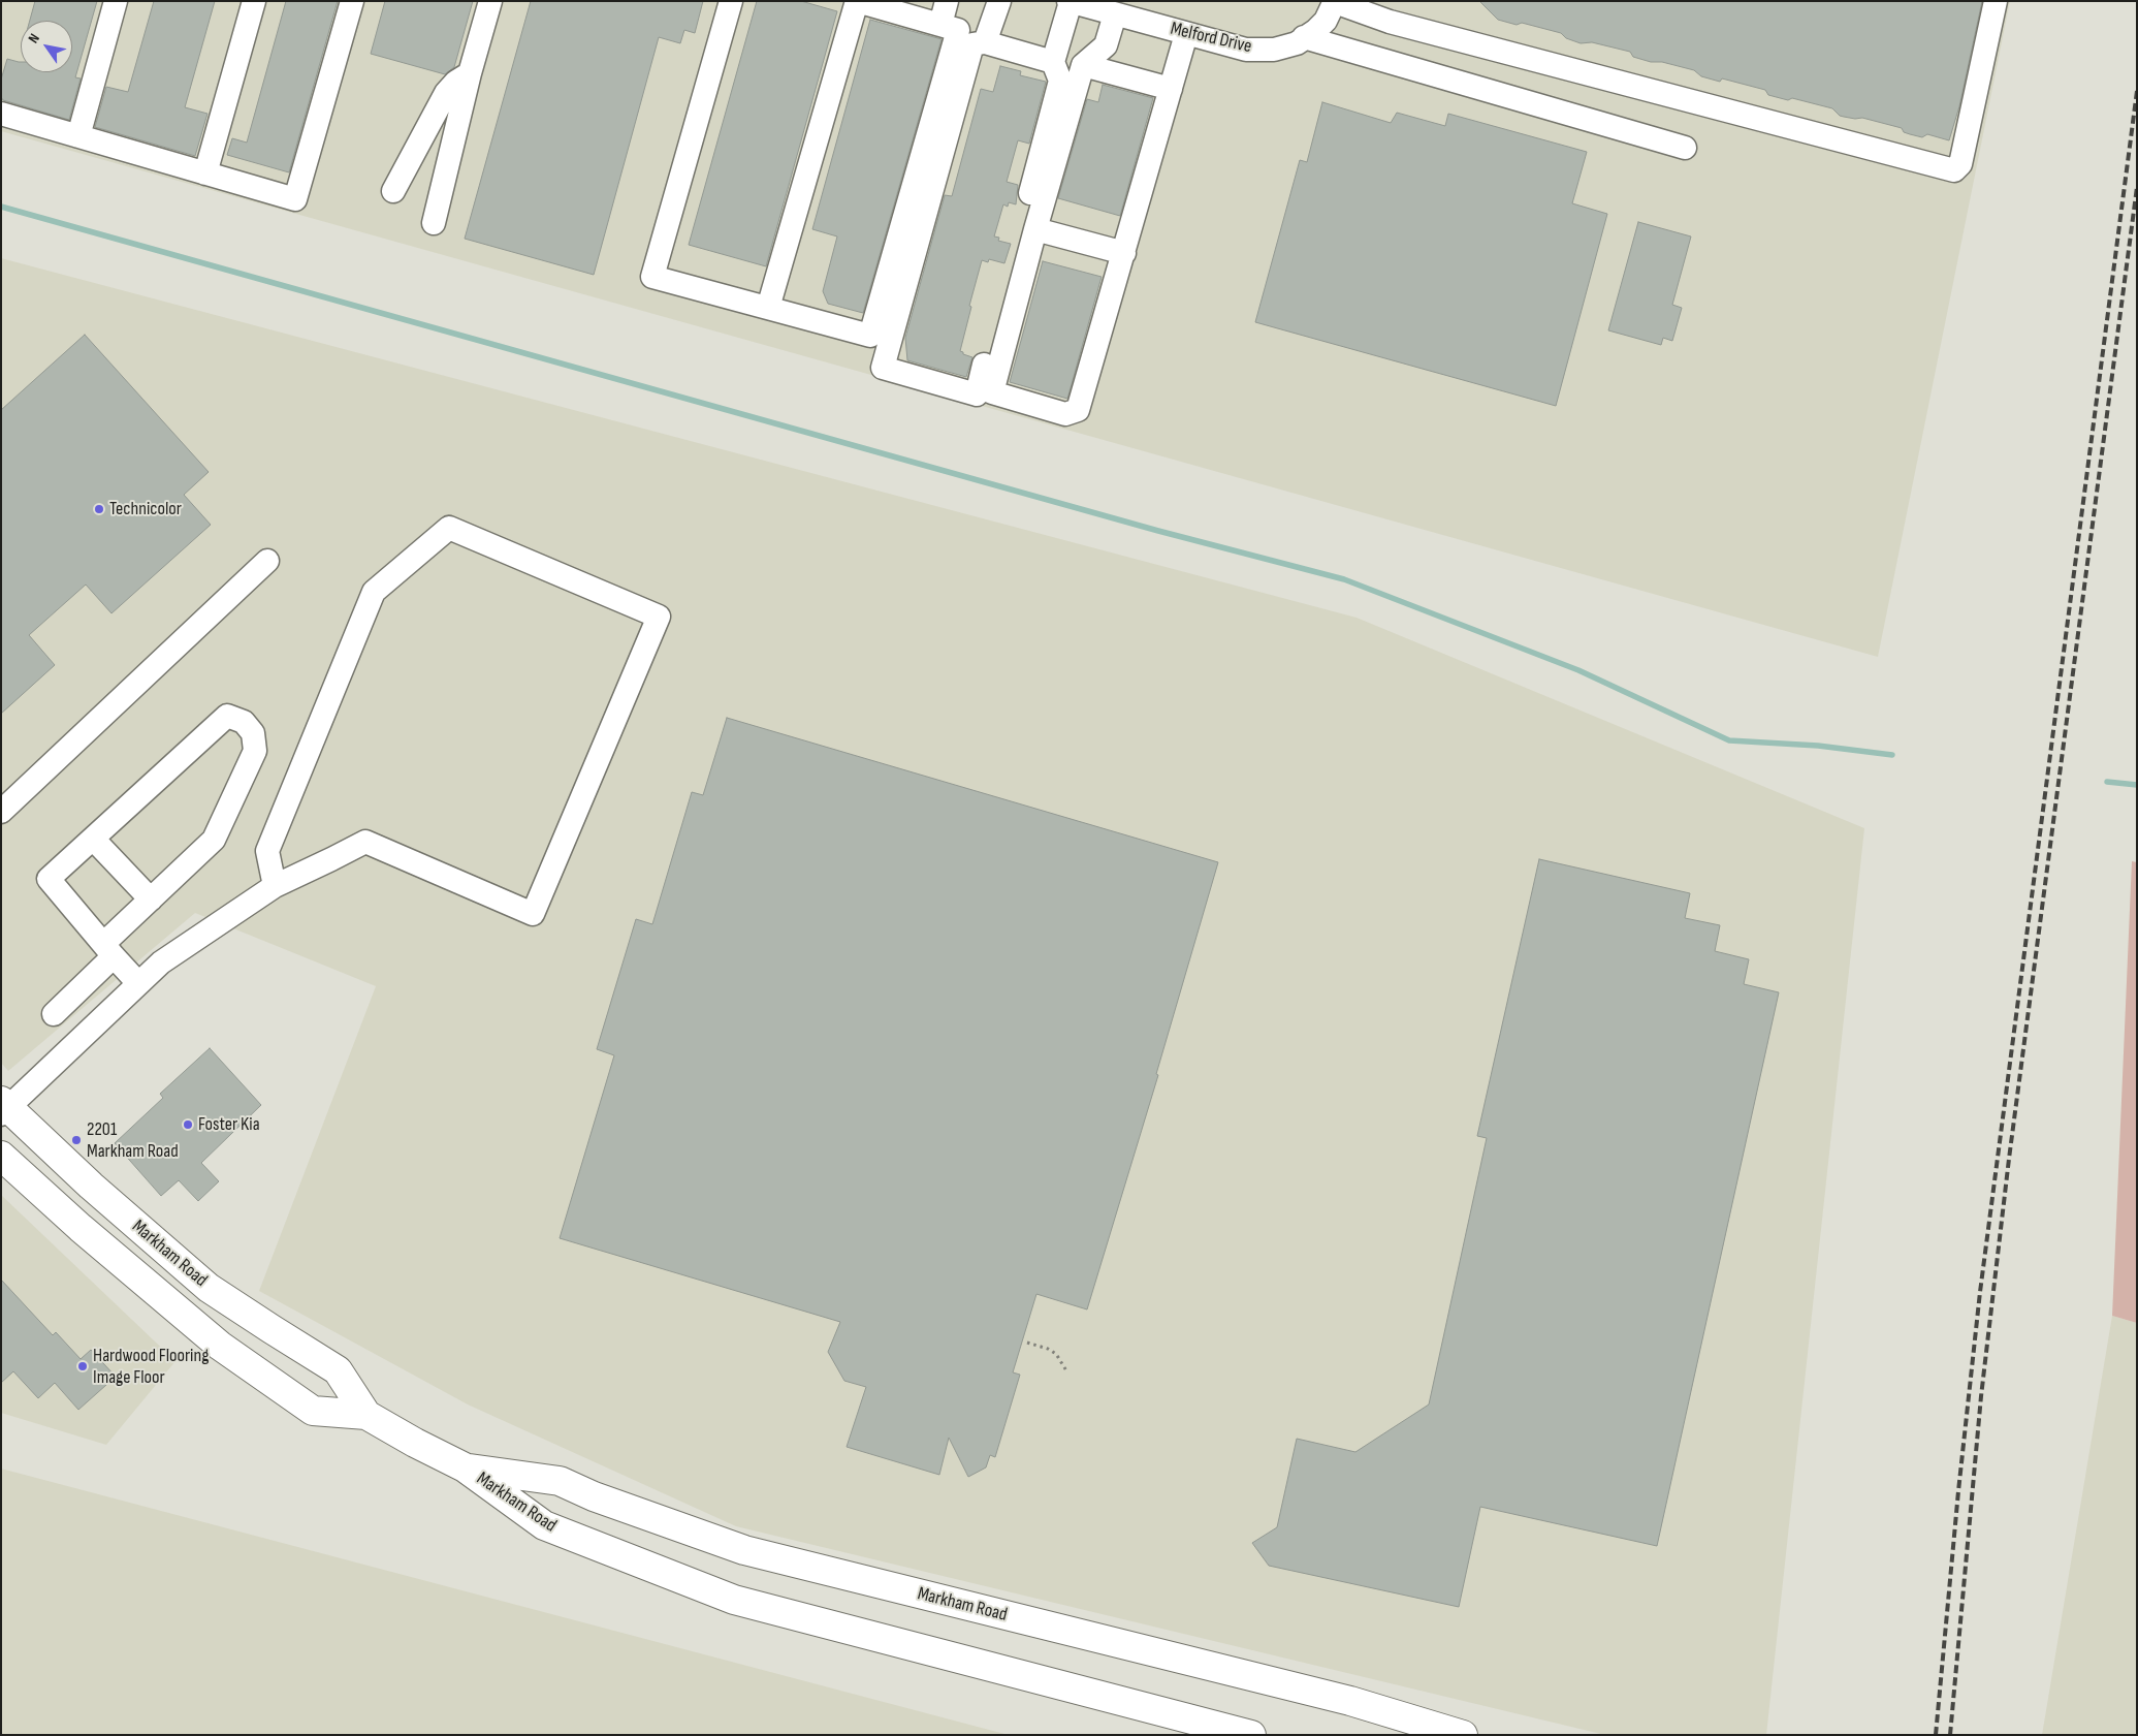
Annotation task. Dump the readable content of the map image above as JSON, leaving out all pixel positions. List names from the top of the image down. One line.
{"streets":{"main road":["Markham Road"],"street":["Melford Drive"]},"places":["Technicolor","Foster Kia","2201 Markham Road","Hardwood Flooring Image Floor"],"north":"top left"}
